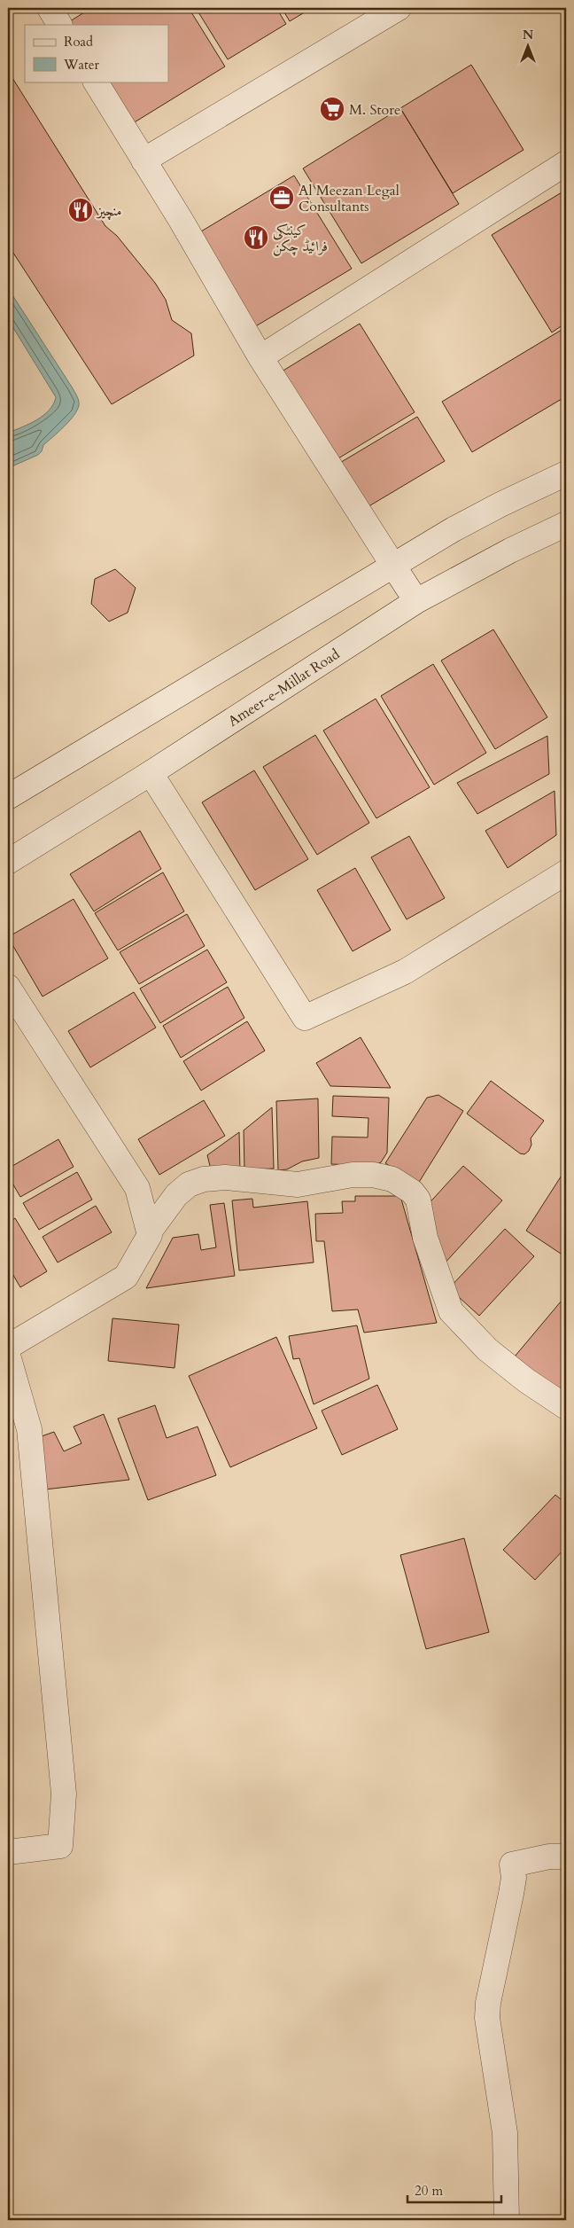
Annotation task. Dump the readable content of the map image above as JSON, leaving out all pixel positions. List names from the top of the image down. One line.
{"streets":{"street":["Ameer-e-Millat Road"]},"places":{"supermarket":["M. Store"],"office":["Al Meezan Legal Consultants"],"restaurant":["منچیز","کینٹکی فرائیڈ چکن"]},"legend":["Road","Water"],"scale_bar":"20 m","north":"top"}
